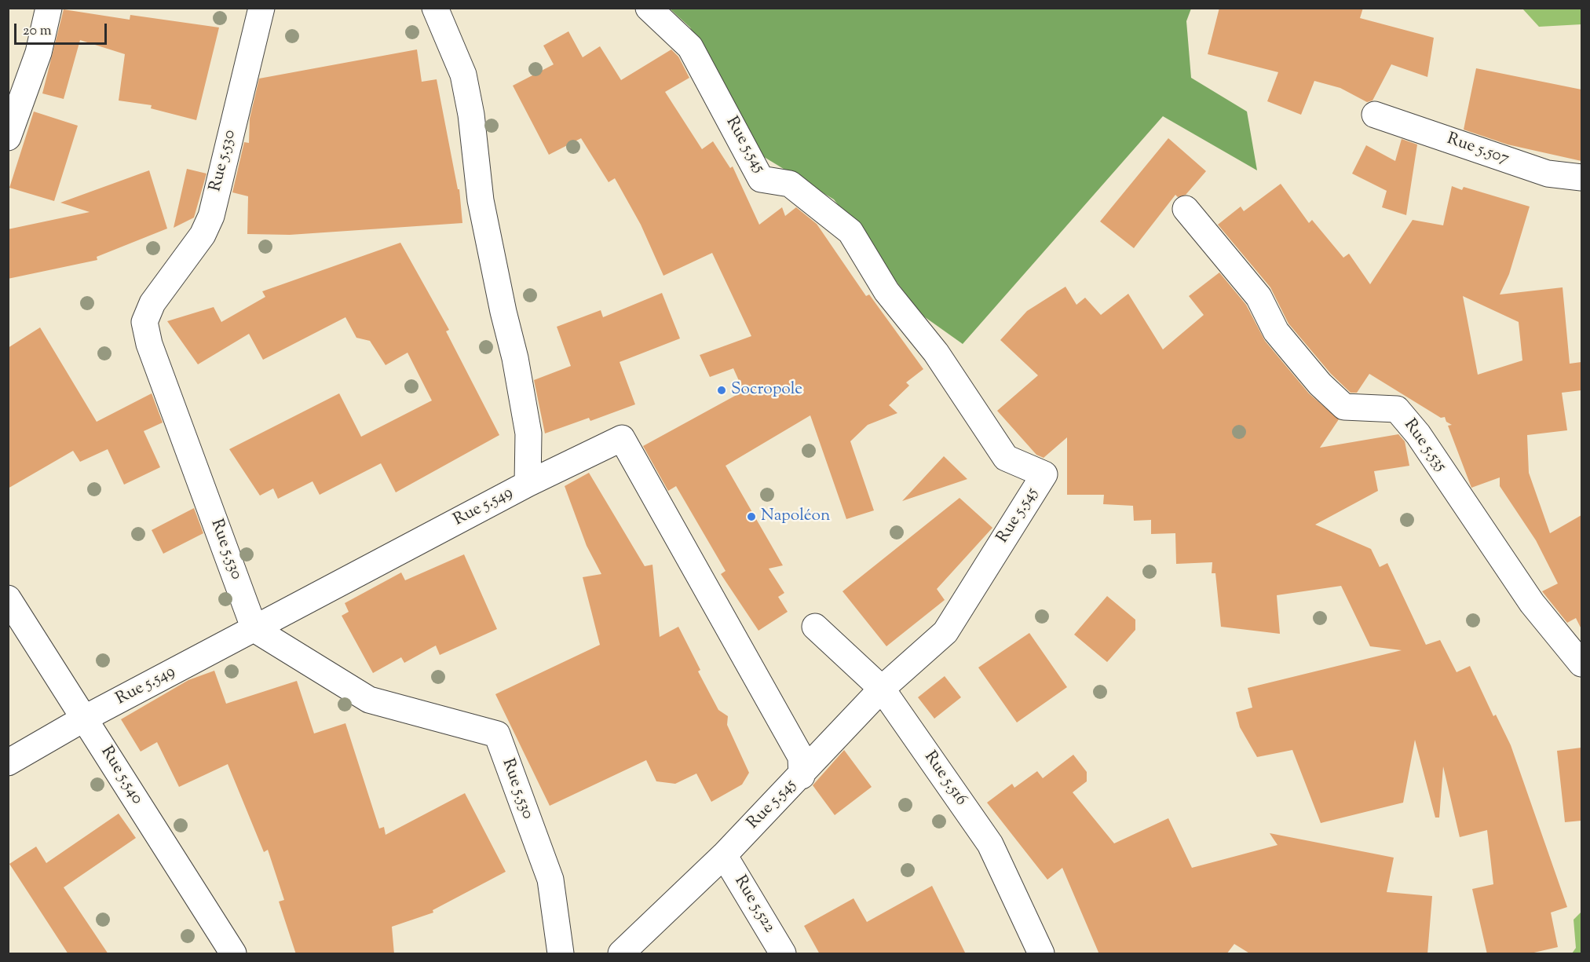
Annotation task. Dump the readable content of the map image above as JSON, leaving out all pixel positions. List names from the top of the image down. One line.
{"streets":{"street":["Rue 5.545","Rue 5.507","Rue 5.530","Rue 5.535","Rue 5.549","Rue 5.540","Rue 5.516","Rue 5.522"]},"crossings":[["Rue 5.545","Rue 5.549"],["Rue 5.545","Rue 5.516"],["Rue 5.545","Rue 5.522"],["Rue 5.530","Rue 5.549"],["Rue 5.549","Rue 5.540"]],"places":["Socropole","Napoléon"],"scale_bar":"20 m"}
